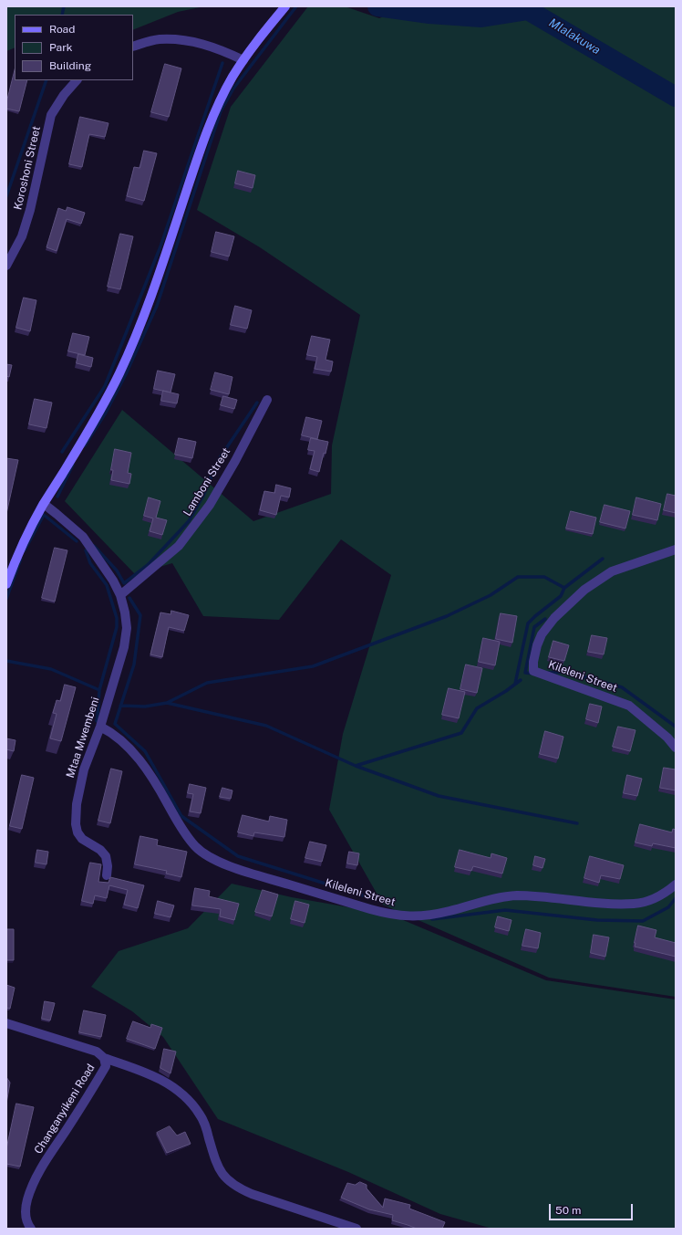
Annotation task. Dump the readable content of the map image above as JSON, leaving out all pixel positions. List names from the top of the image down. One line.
{"streets":{"street":["Koroshoni Street","Lamboni Street","Kileleni Street","Mtaa Mwembeni","Changanyikeni Road"]},"crossings":[["Lamboni Street","Mtaa Mwembeni"],["Kileleni Street","Mtaa Mwembeni"]],"water":["Mlalakuwa"],"legend":["Road","Park","Building"],"scale_bar":"50 m"}
